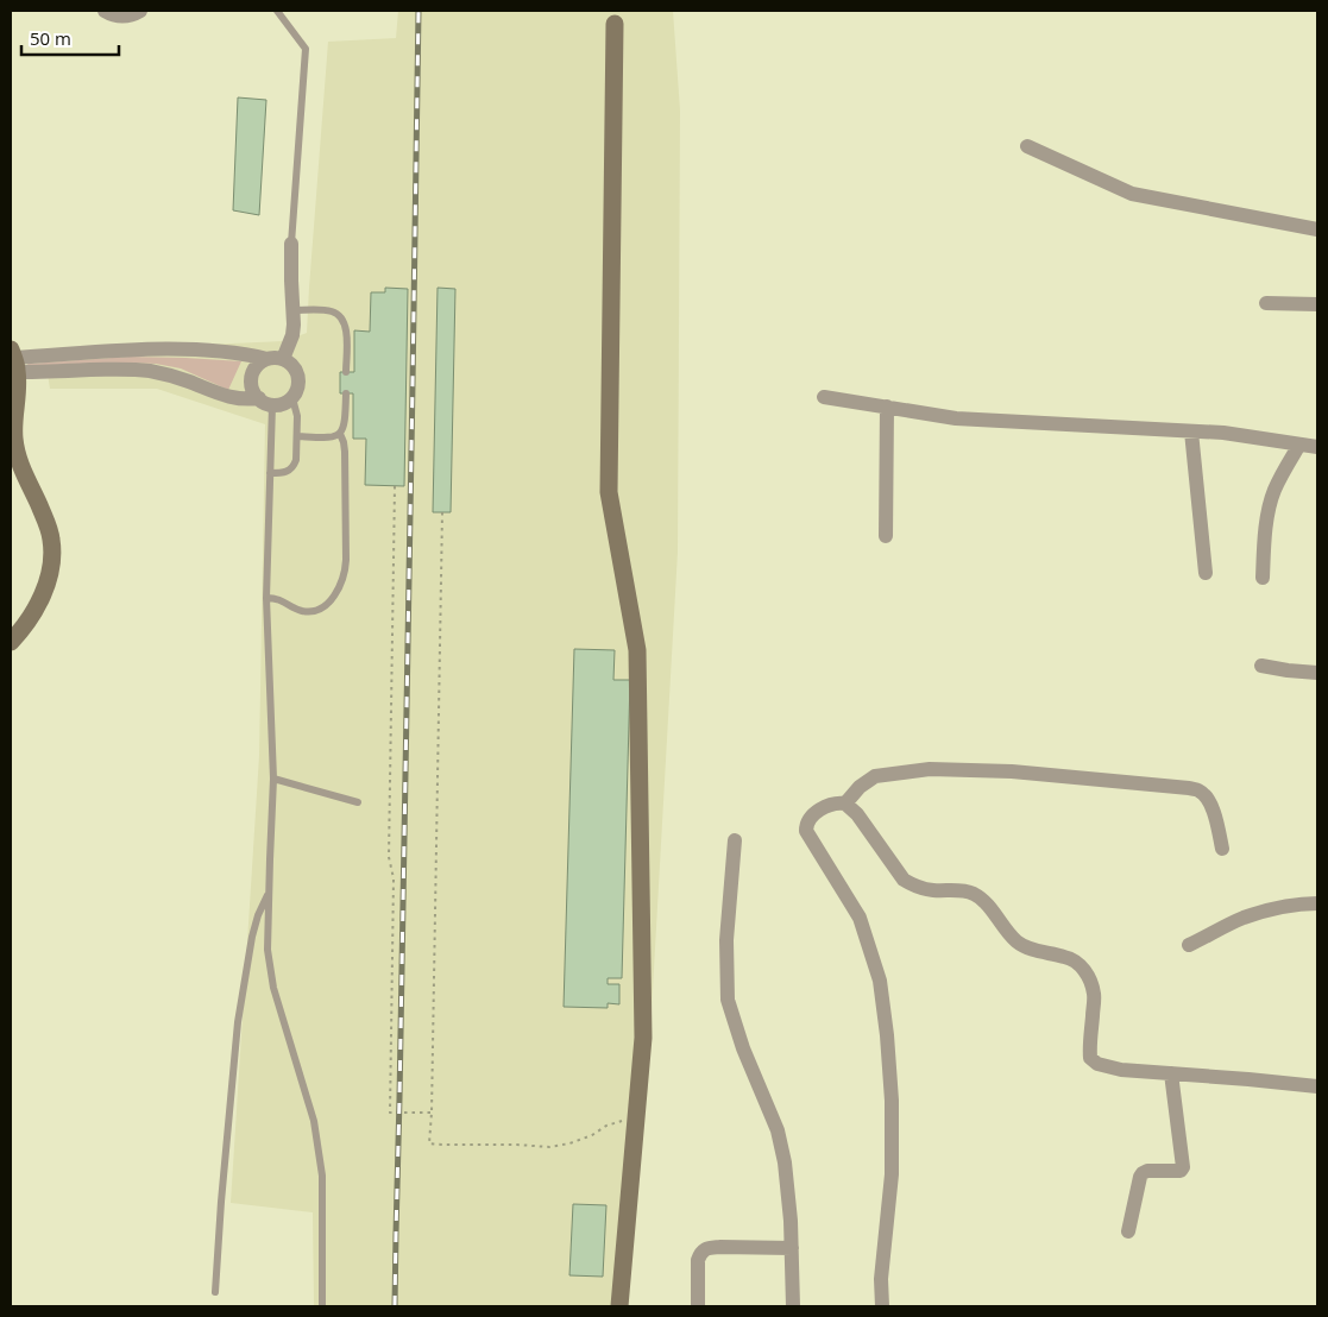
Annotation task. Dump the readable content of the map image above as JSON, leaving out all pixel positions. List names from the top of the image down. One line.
{"scale_bar":"50 m"}
